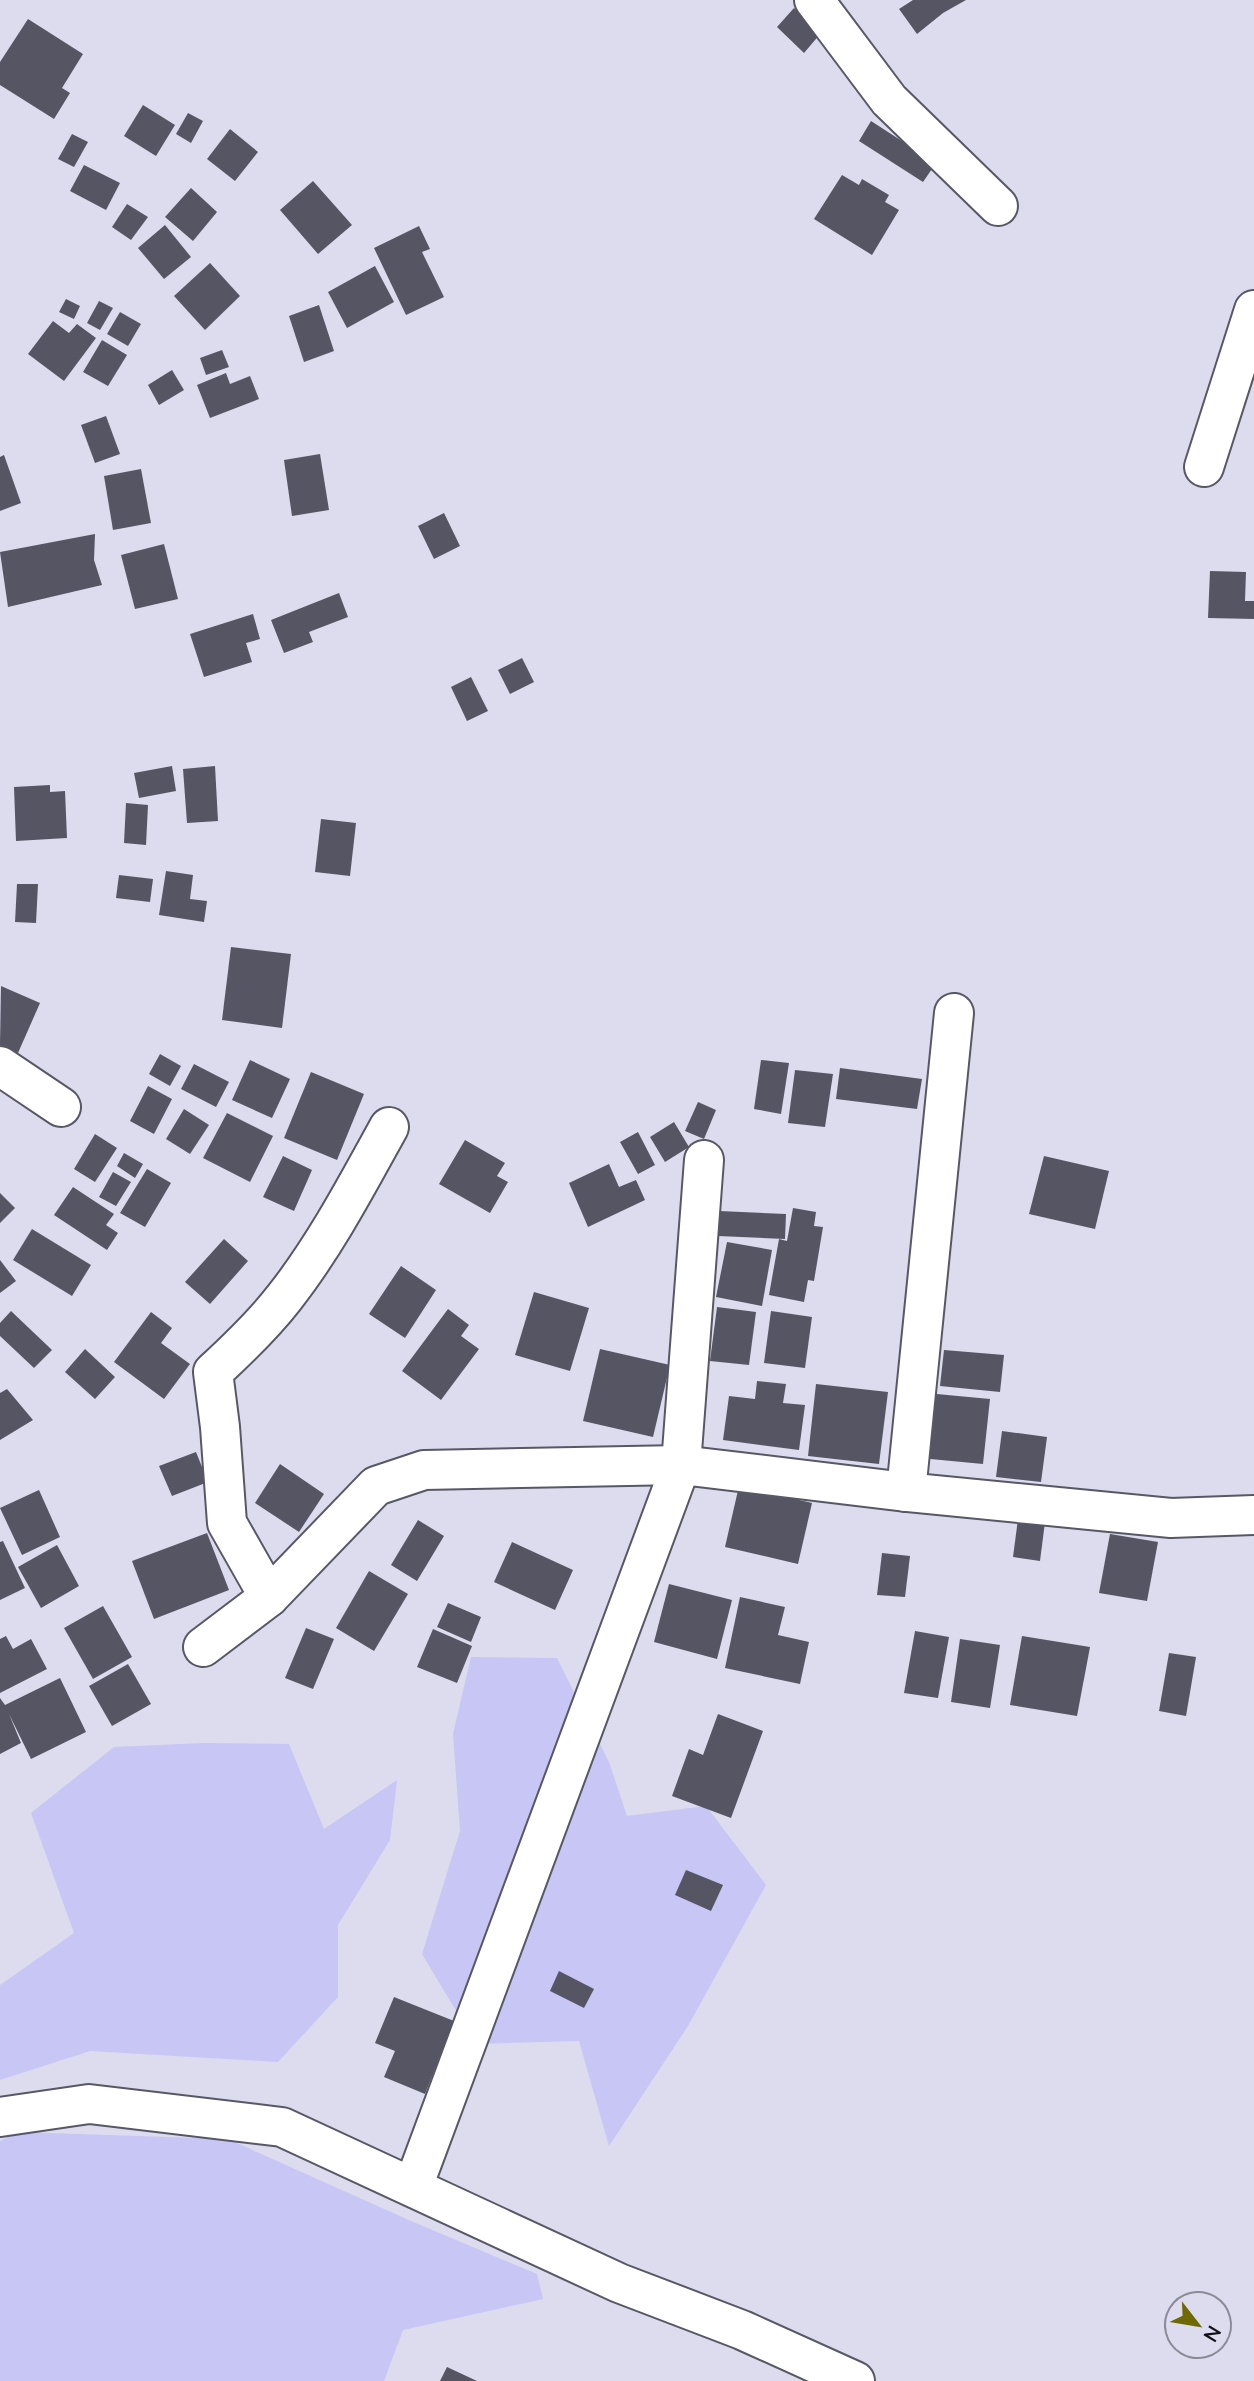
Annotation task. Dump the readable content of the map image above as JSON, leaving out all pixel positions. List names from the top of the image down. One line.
{"north":"bottom right"}
